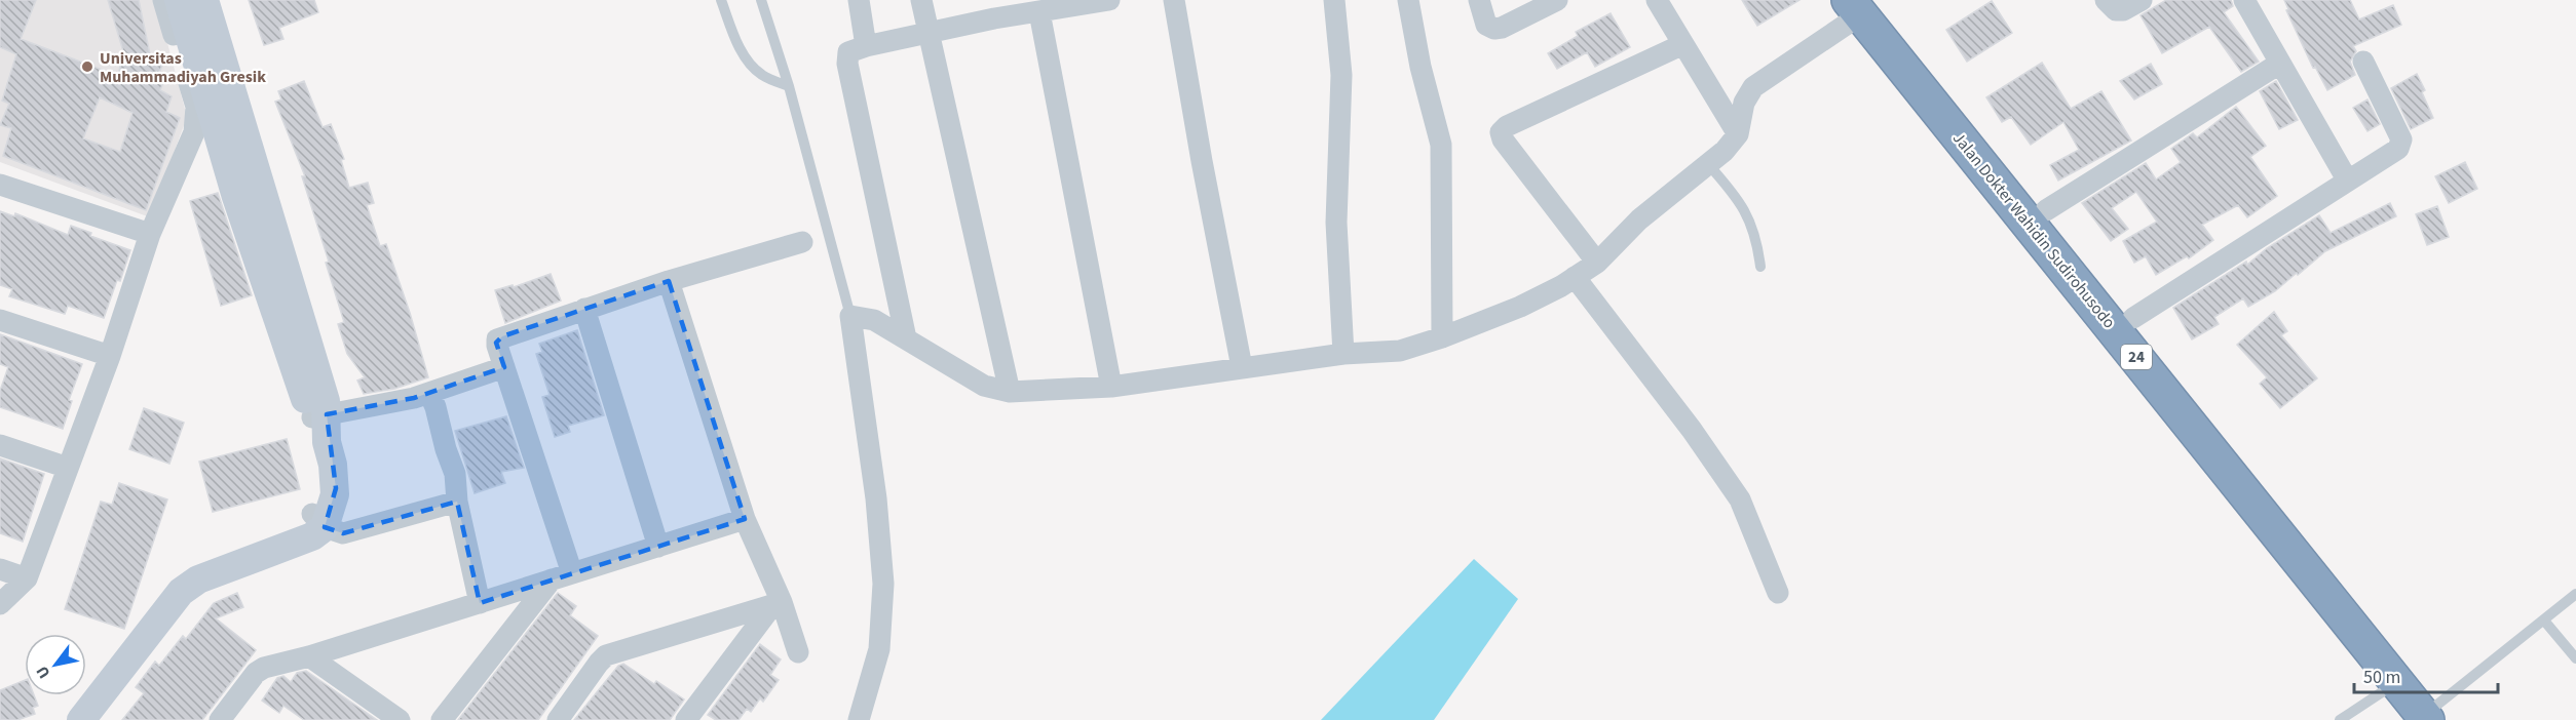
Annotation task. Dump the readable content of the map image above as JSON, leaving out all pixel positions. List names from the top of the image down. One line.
{"streets":{"highway":["Jalan Dokter Wahidin Sudirohusodo","24"]},"places":["Universitas Muhammadiyah Gresik"],"scale_bar":"50 m","north":"bottom left"}
